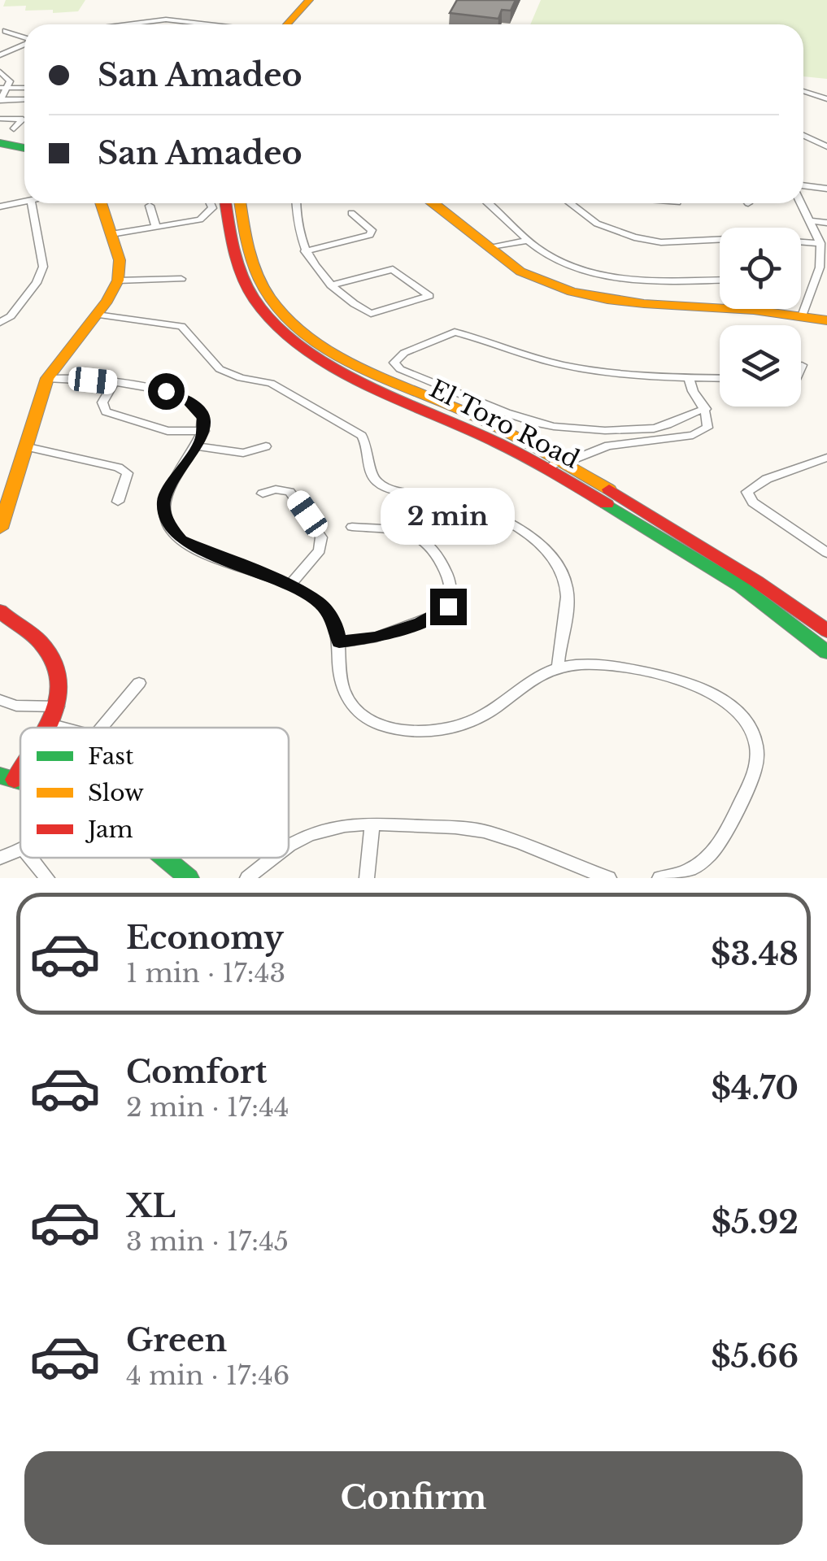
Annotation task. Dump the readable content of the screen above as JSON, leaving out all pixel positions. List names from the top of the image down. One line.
{"streets":{"main road":["El Toro Road"]},"legend":["Fast","Slow","Jam"],"page":{"banner":["San Amadeo","San Amadeo"],"bubble":"2 min","list":[{"name":"Economy","note":"1 min · 17:43","value":"$3.48"},{"name":"Comfort","note":"2 min · 17:44","value":"$4.70"},{"name":"XL","note":"3 min · 17:45","value":"$5.92"},{"name":"Green","note":"4 min · 17:46","value":"$5.66"}],"buttons":"Confirm"}}
